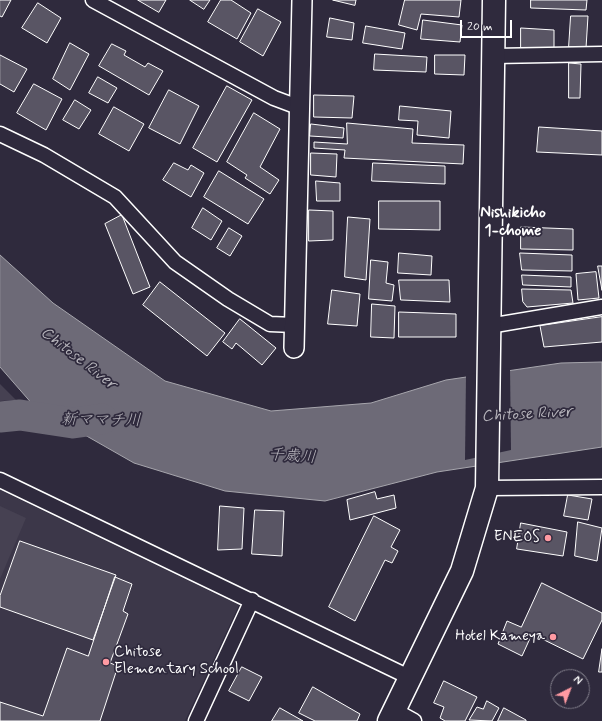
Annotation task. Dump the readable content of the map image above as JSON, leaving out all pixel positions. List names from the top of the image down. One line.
{"districts":["Nishikicho 1-chome"],"water":["Chitose River","新ママチ川","千歳川"],"places":["ENEOS","Hotel Kameya","Chitose Elementary School"],"scale_bar":"20 m","north":"top right"}
